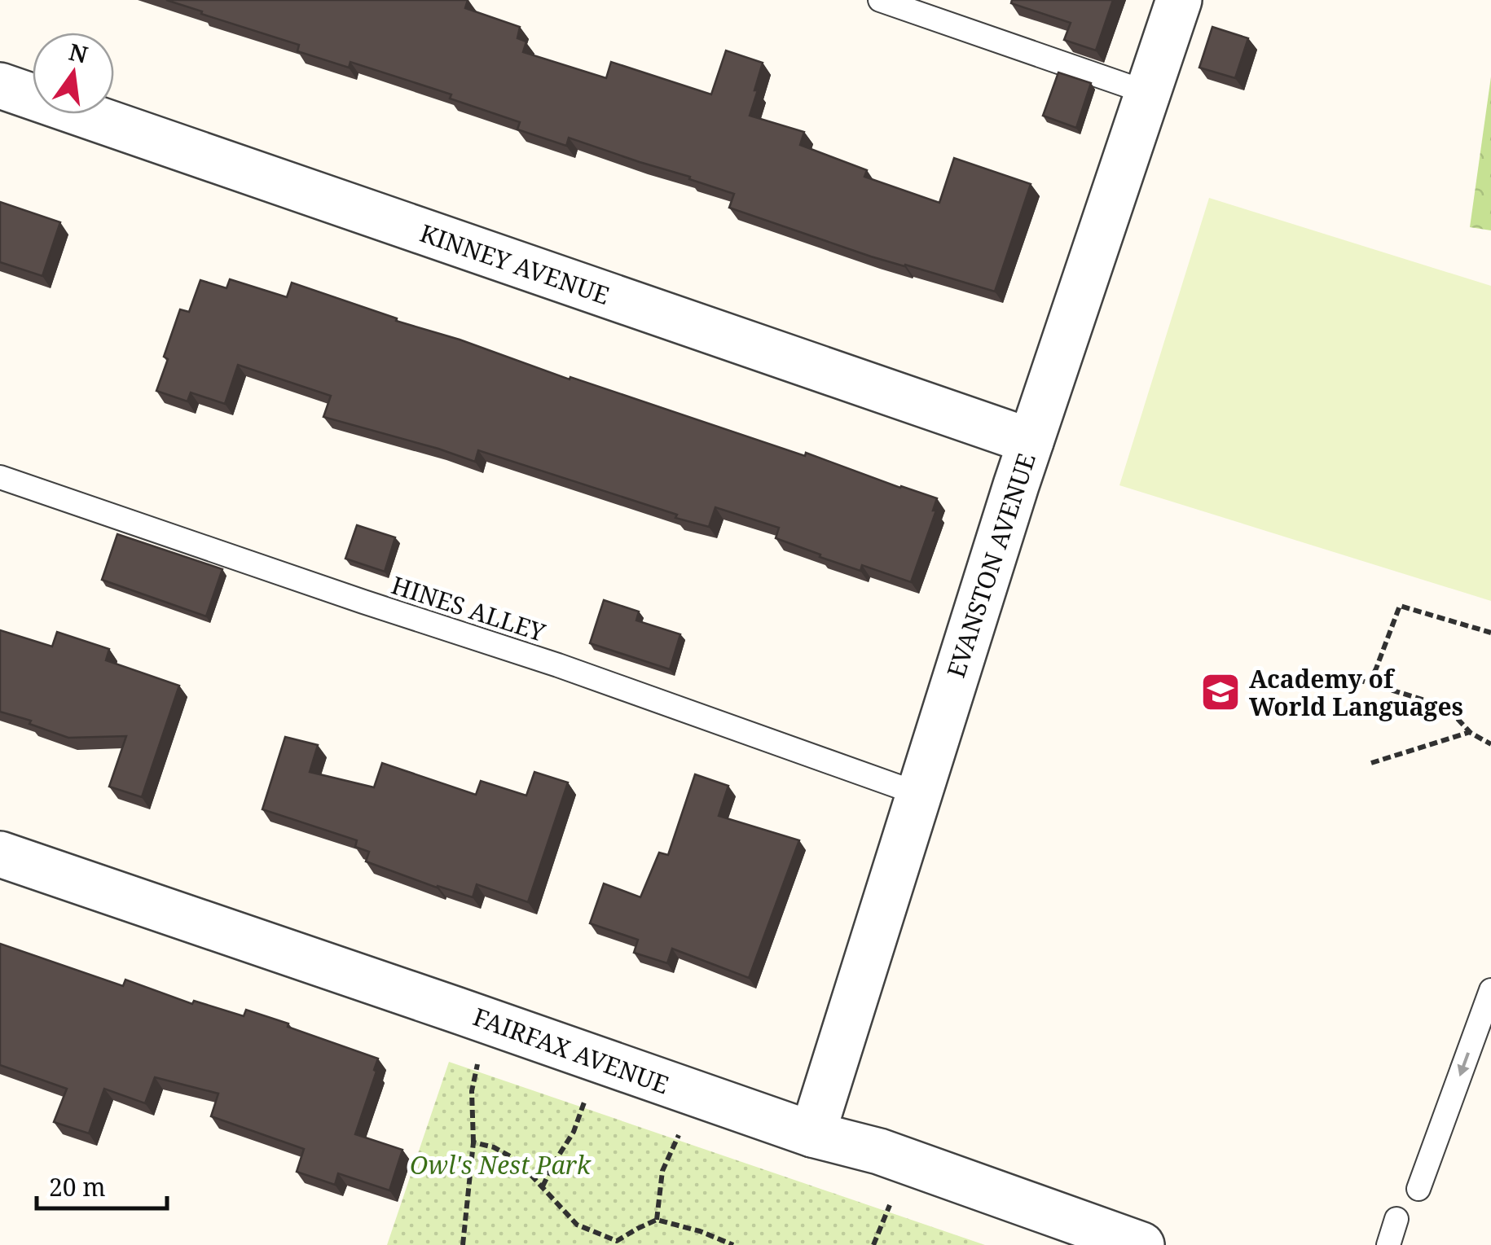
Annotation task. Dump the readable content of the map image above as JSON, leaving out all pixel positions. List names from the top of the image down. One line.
{"streets":{"street":["KINNEY AVENUE","EVANSTON AVENUE","FAIRFAX AVENUE"],"lane":["HINES ALLEY"]},"crossings":[["KINNEY AVENUE","EVANSTON AVENUE"],["EVANSTON AVENUE","HINES ALLEY"],["EVANSTON AVENUE","FAIRFAX AVENUE"]],"parks":["Owl's Nest Park"],"places":{"school or university":["Academy of World Languages"]},"scale_bar":"20 m","north":"top"}
